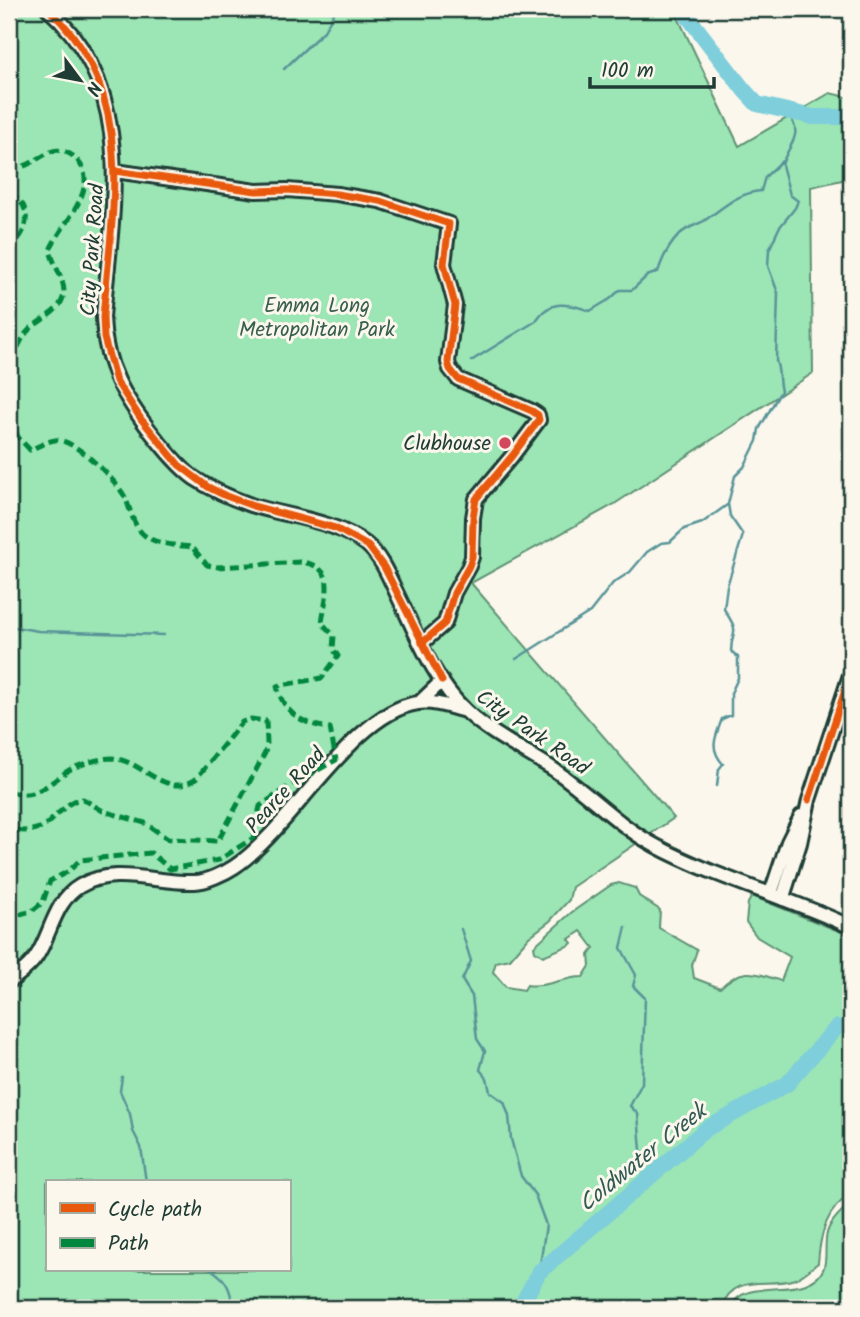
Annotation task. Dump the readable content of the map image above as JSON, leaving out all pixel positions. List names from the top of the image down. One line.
{"streets":{"street":["City Park Road","Pearce Road"]},"crossings":[["City Park Road","Pearce Road"]],"water":["Coldwater Creek"],"parks":["Emma Long Metropolitan Park"],"places":["Clubhouse"],"legend":["Cycle path","Path"],"scale_bar":"100 m","north":"bottom right"}
